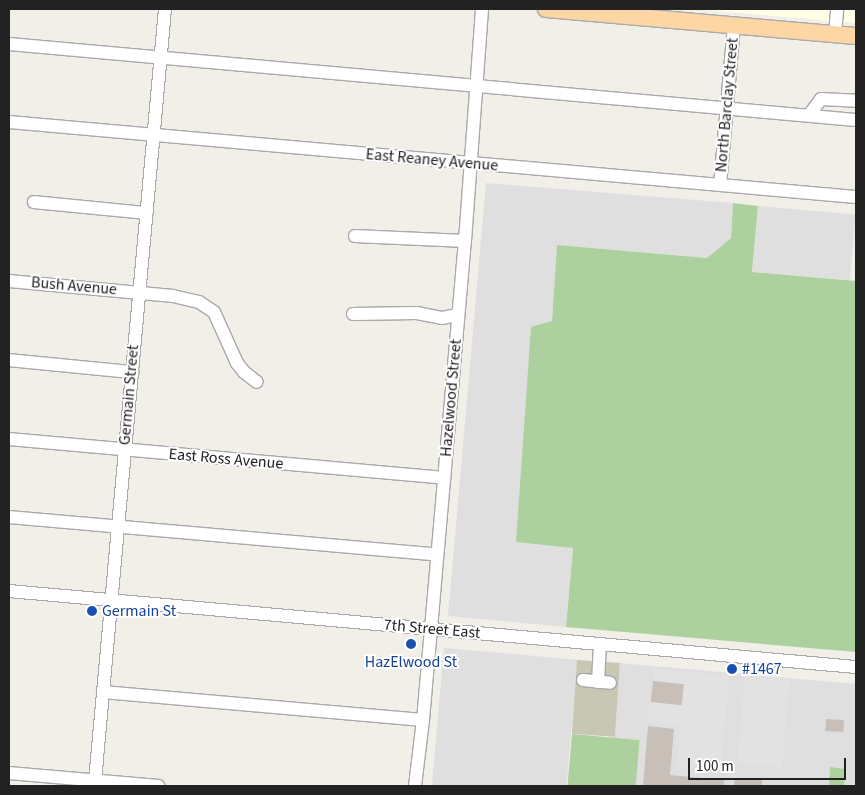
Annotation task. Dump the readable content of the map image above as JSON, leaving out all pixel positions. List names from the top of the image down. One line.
{"streets":{"street":["North Barclay Street","East Reaney Avenue","Bush Avenue","Germain Street","Hazelwood Street","East Ross Avenue","7th Street East"]},"crossings":[["North Barclay Street","East Reaney Avenue"],["East Reaney Avenue","Germain Street"],["East Reaney Avenue","Hazelwood Street"],["Bush Avenue","Germain Street"],["Germain Street","East Ross Avenue"],["Germain Street","7th Street East"],["Hazelwood Street","East Ross Avenue"],["Hazelwood Street","7th Street East"]],"places":["Germain St","HazElwood St","#1467"],"scale_bar":"100 m"}
